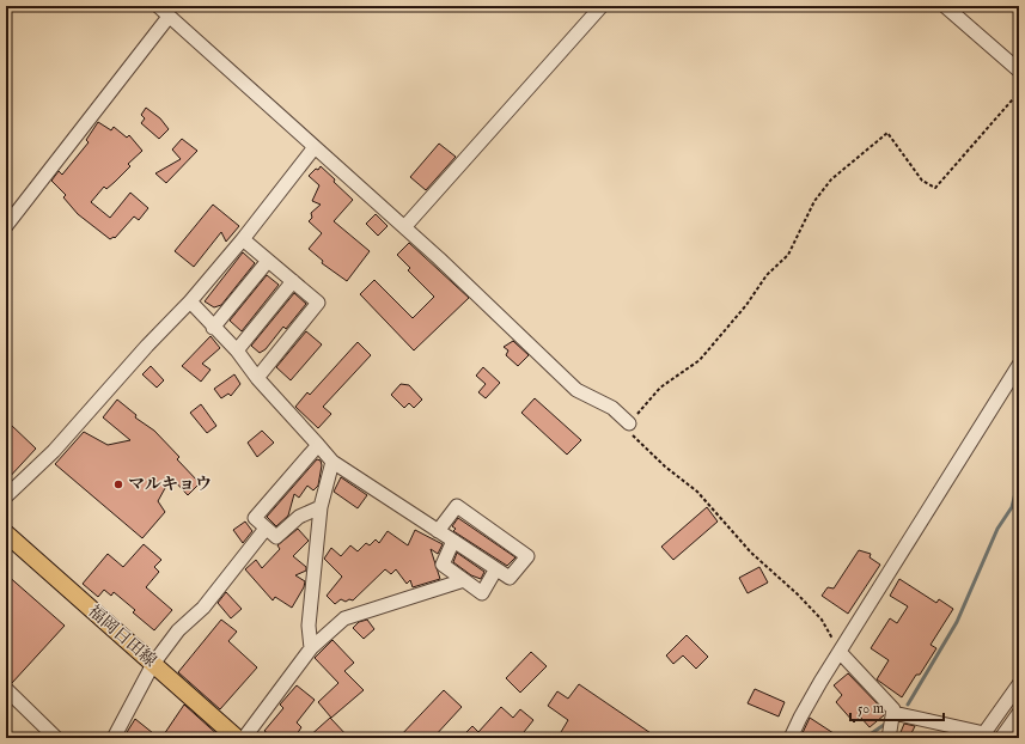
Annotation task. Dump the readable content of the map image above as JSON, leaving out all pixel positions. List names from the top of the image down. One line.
{"streets":{"main road":["福岡日田線"]},"places":["マルキョウ"],"scale_bar":"50 m"}
